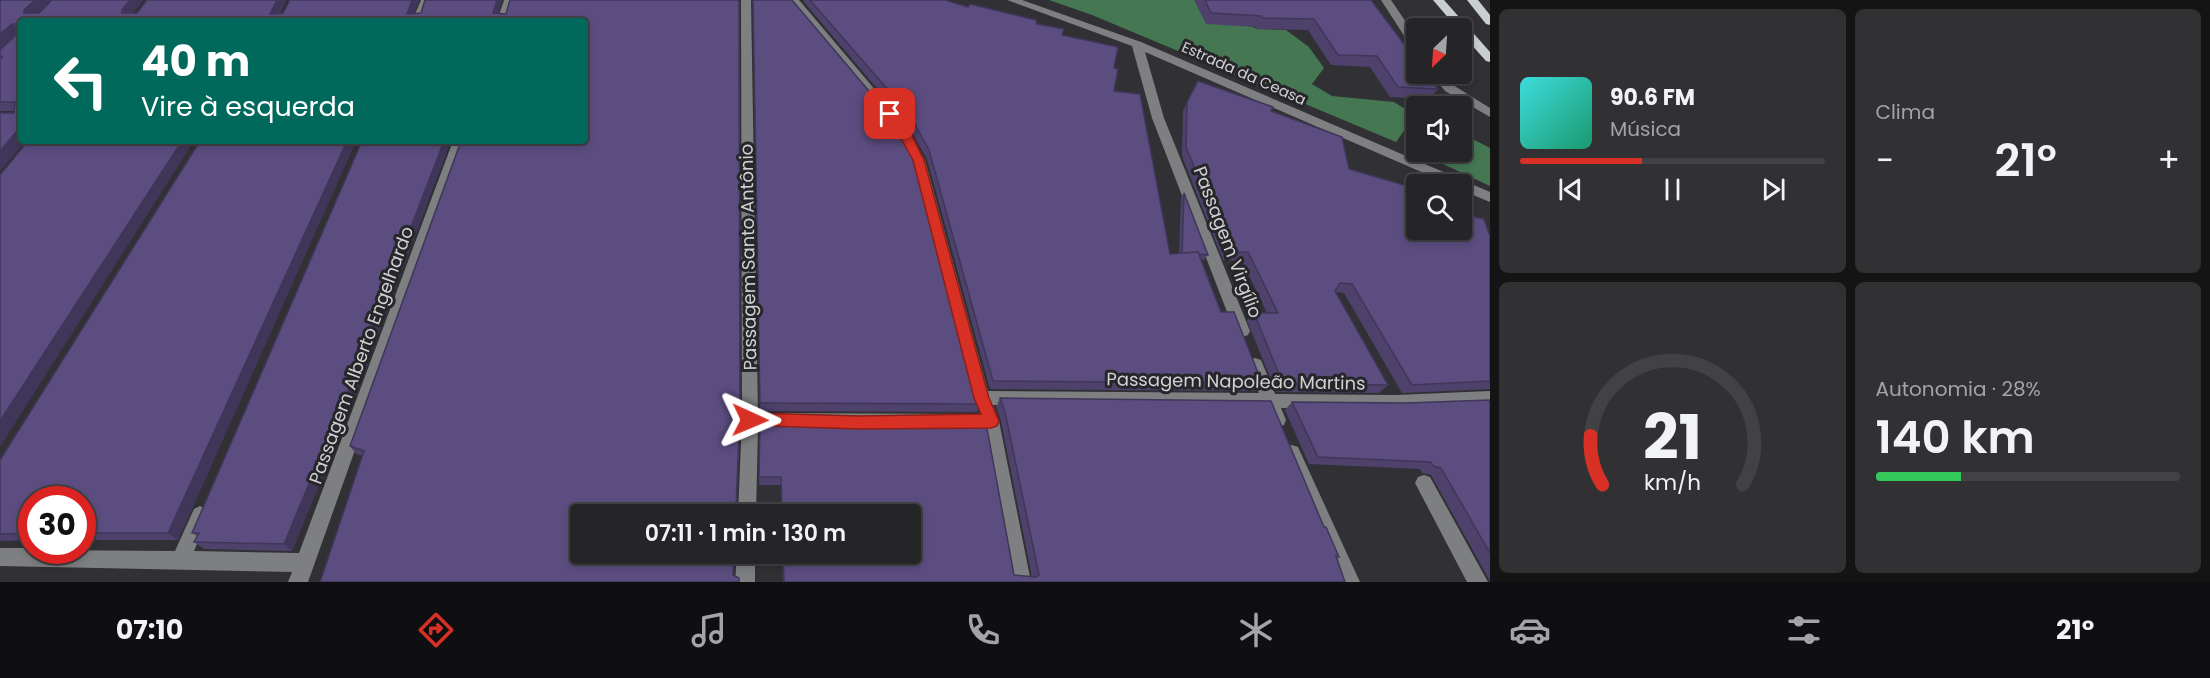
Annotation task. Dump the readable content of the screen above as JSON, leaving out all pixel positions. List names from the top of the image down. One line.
{"streets":{"street":["Estrada da Ceasa","Passagem Virgílio","Passagem Santo Antônio","Passagem Alberto Engelhardo","Passagem Napoleão Martins"]},"crossings":[["Estrada da Ceasa","Passagem Virgílio"],["Passagem Virgílio","Passagem Napoleão Martins"]],"north":"bottom left","page":{"tile":["Clima",["Autonomia · 28%","140 km"]],"turn":["40 m","Vire à esquerda"],"song":["90.6 FM","Música"],"heat":["−","21°","+"],"limit":"30","trip":"07:11 · 1 min · 130 m","tabs":["07:10","21°"],"gauge":["21","km/h"]}}
